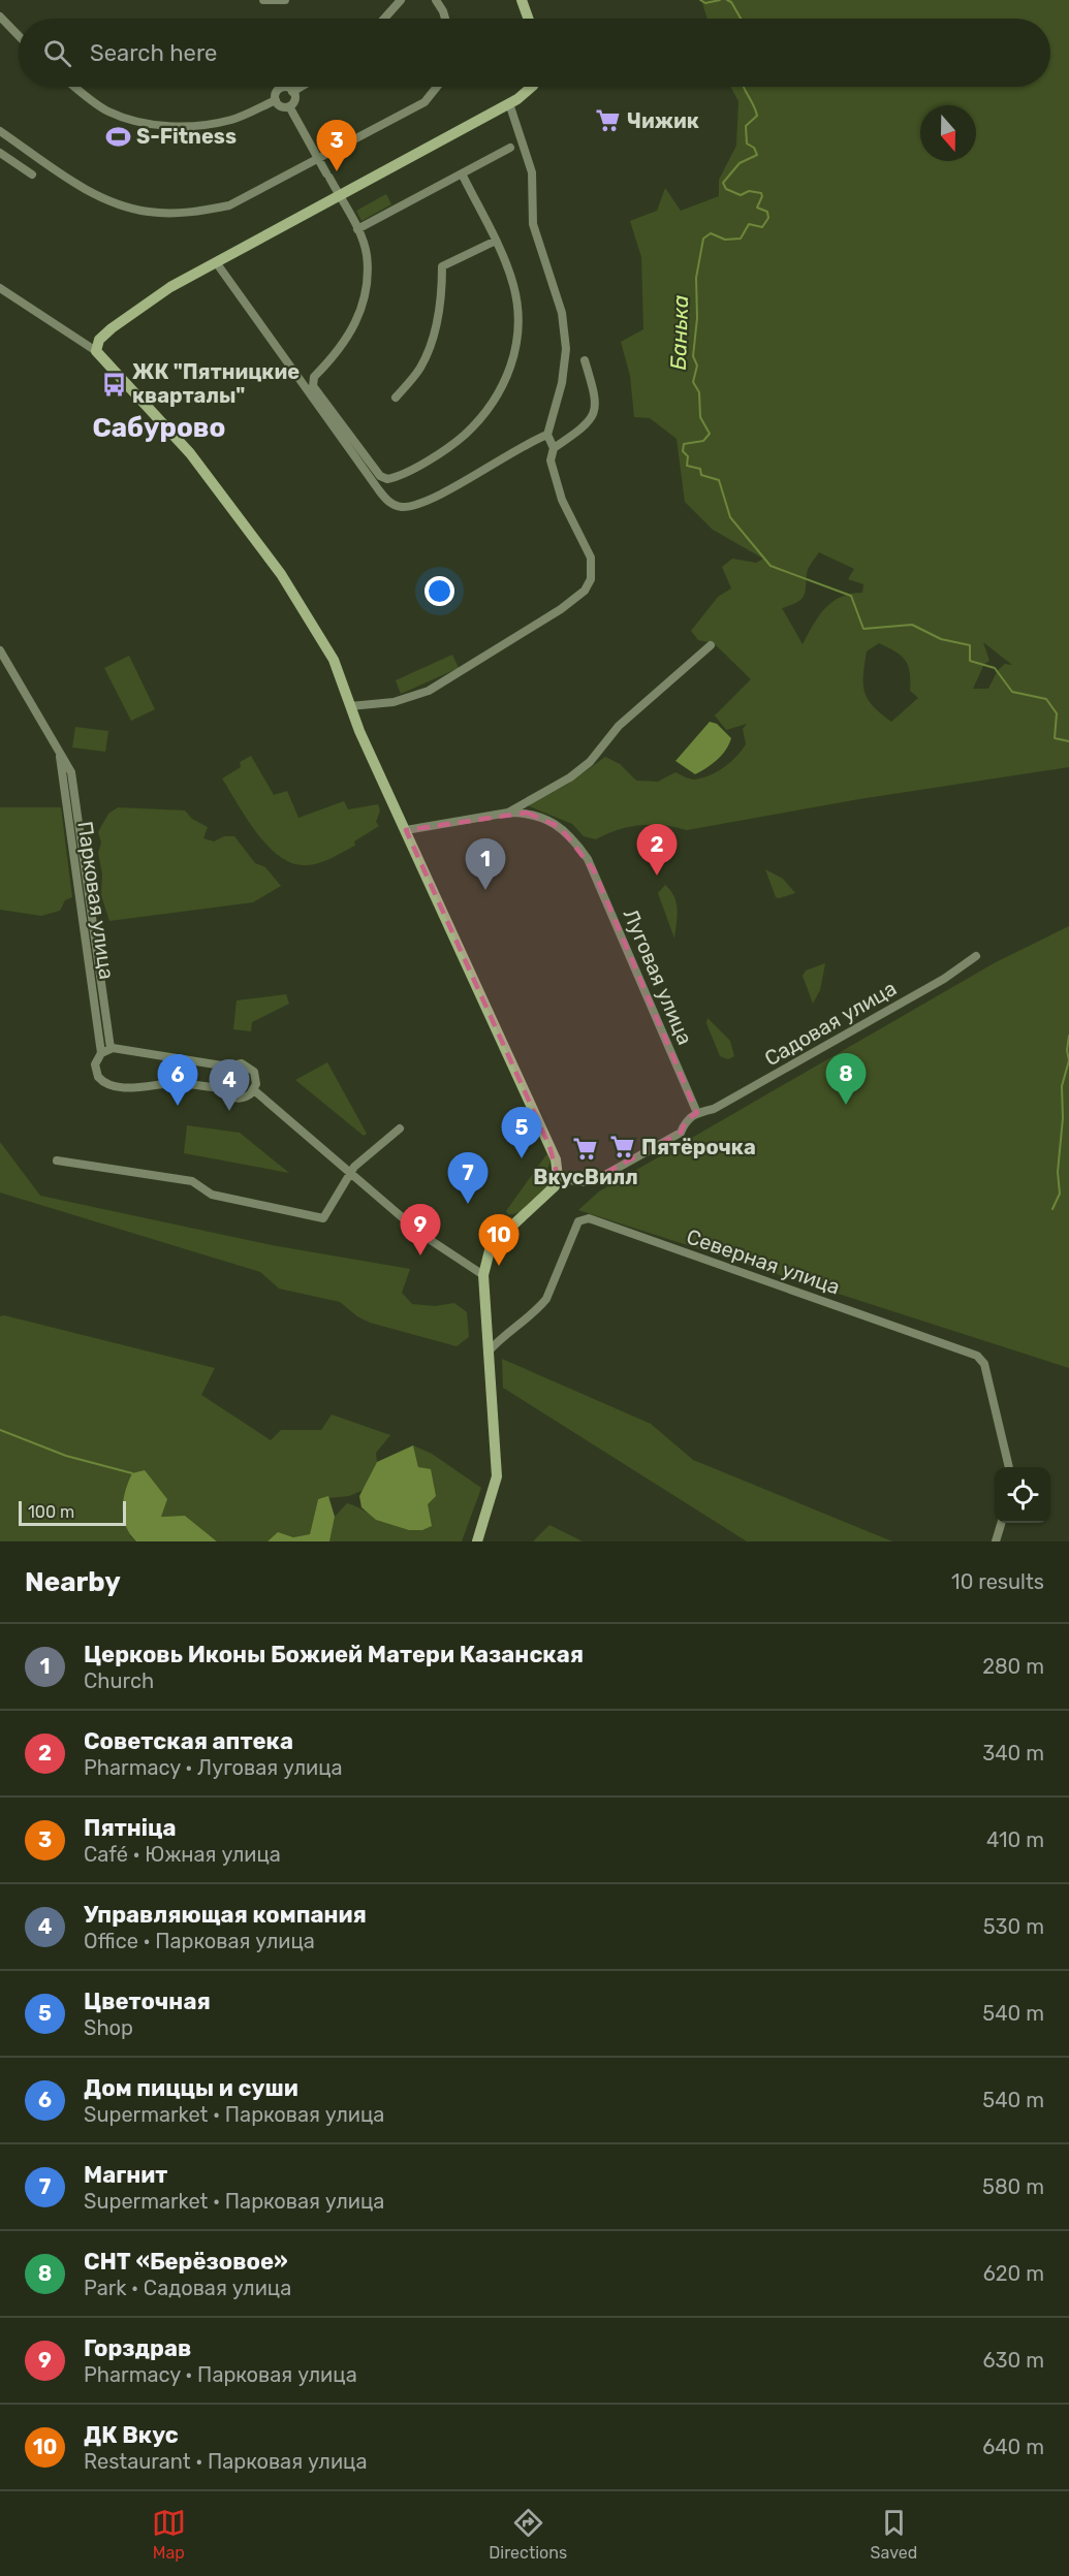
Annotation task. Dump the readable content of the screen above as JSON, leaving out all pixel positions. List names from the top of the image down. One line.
{"streets":{"street":["Парковая улица","Луговая улица","Садовая улица","Северная улица"]},"crossings":[["Луговая улица","Садовая улица"]],"districts":["Сабурово"],"water":["Банька"],"places":{"supermarket":["Чижик","Пятёрочка","ВкусВилл"],"sports":["S-Fitness"],"bus stop":["ЖК \"Пятницкие кварталы\""]},"scale_bar":"100 m","north":"bottom","page":{"search":"Search here","pins":["3","2","1","8","6","4","5","7","9","10"],"scale":"100 m","heading":["Nearby","10 results"],"list":[{"mark":"1","name":"Церковь Иконы Божией Матери Казанская","note":"Church","value":"280 m"},{"mark":"2","name":"Советская аптека","note":"Pharmacy · Луговая улица","value":"340 m"},{"mark":"3","name":"Пятнiца","note":"Café · Южная улица","value":"410 m"},{"mark":"4","name":"Управляющая компания","note":"Office · Парковая улица","value":"530 m"},{"mark":"5","name":"Цветочная","note":"Shop","value":"540 m"},{"mark":"6","name":"Дом пиццы и суши","note":"Supermarket · Парковая улица","value":"540 m"},{"mark":"7","name":"Магнит","note":"Supermarket · Парковая улица","value":"580 m"},{"mark":"8","name":"СНТ «Берёзовое»","note":"Park · Садовая улица","value":"620 m"},{"mark":"9","name":"Горздрав","note":"Pharmacy · Парковая улица","value":"630 m"},{"mark":"10","name":"ДК Вкус","note":"Restaurant · Парковая улица","value":"640 m"}],"nav":["Map","Directions","Saved"]}}
